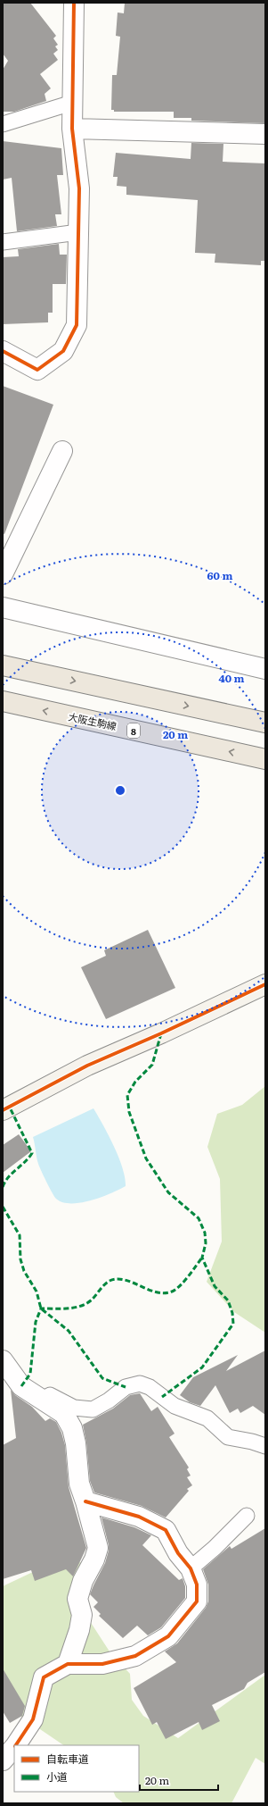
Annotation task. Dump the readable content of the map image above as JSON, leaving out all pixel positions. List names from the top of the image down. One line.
{"streets":{"main road":["大阪生駒線","8"]},"legend":["自転車道","小道"],"scale_bar":"20 m","rings":["60 m","40 m","20 m"]}
